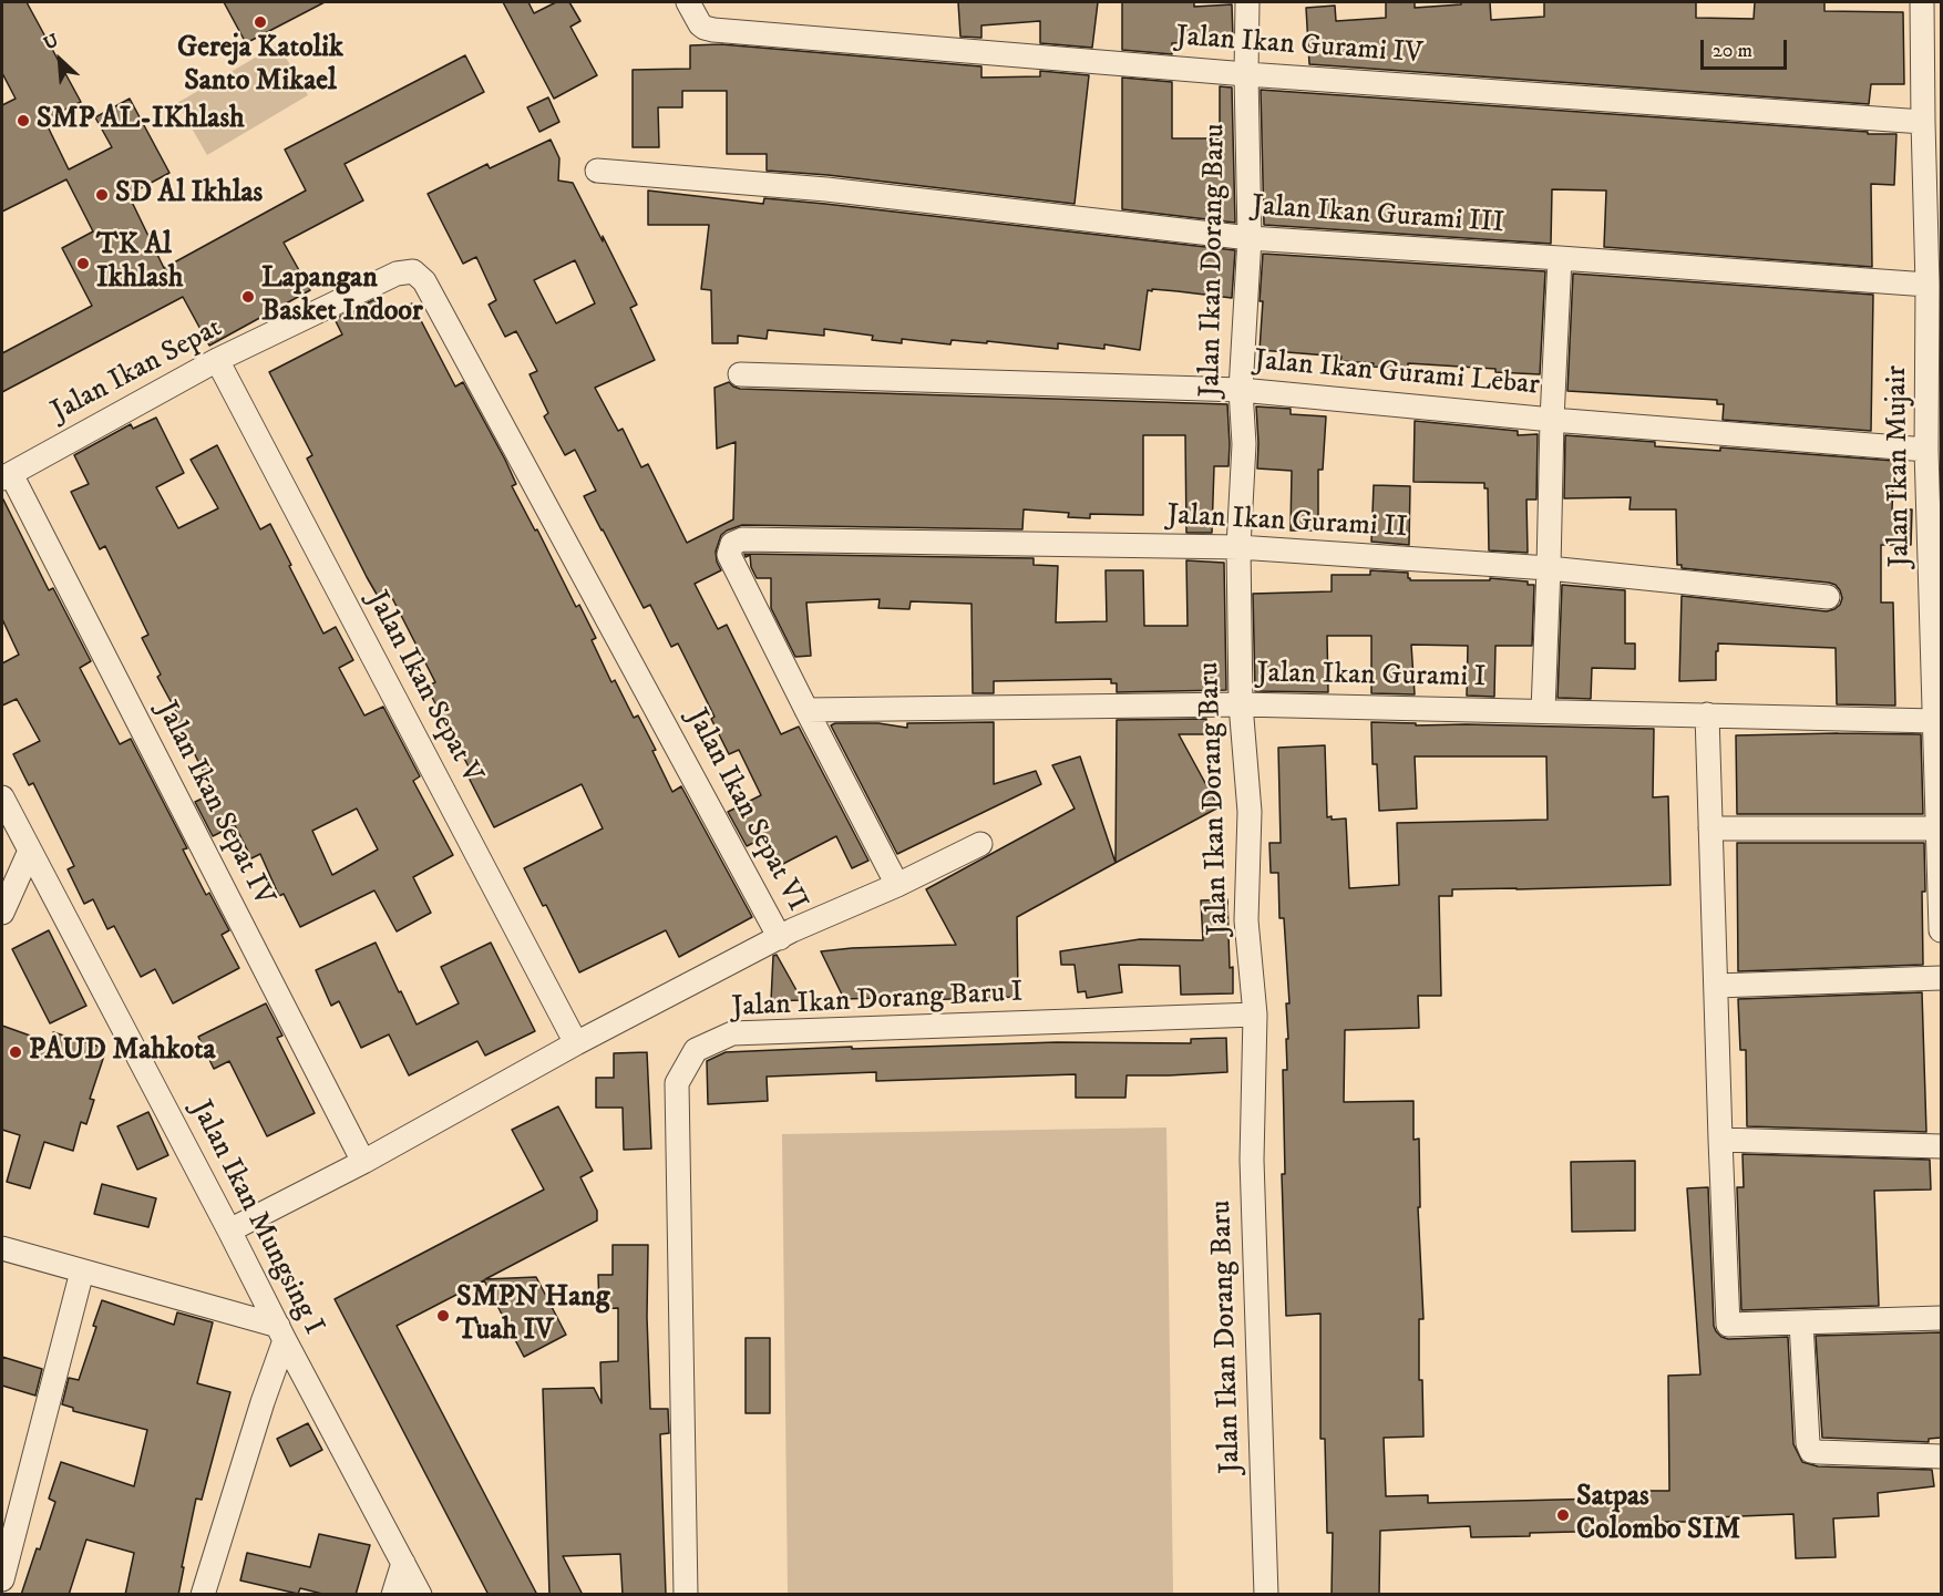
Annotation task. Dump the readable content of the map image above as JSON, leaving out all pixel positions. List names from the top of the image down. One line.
{"streets":{"street":["Jalan Ikan Gurami IV","Jalan Ikan Gurami III","Jalan Ikan Dorang Baru","Jalan Ikan Sepat","Jalan Ikan Gurami Lebar","Jalan Ikan Mujair","Jalan Ikan Gurami II","Jalan Ikan Gurami I","Jalan Ikan Sepat V","Jalan Ikan Sepat IV","Jalan Ikan Sepat VI","Jalan Ikan Dorang Baru I","Jalan Ikan Mungsing I"]},"crossings":[["Jalan Ikan Gurami IV","Jalan Ikan Dorang Baru"],["Jalan Ikan Gurami IV","Jalan Ikan Mujair"],["Jalan Ikan Gurami III","Jalan Ikan Dorang Baru"],["Jalan Ikan Gurami III","Jalan Ikan Mujair"],["Jalan Ikan Dorang Baru","Jalan Ikan Gurami Lebar"],["Jalan Ikan Dorang Baru","Jalan Ikan Gurami II"],["Jalan Ikan Dorang Baru","Jalan Ikan Gurami I"],["Jalan Ikan Dorang Baru","Jalan Ikan Dorang Baru I"],["Jalan Ikan Sepat","Jalan Ikan Sepat V"],["Jalan Ikan Sepat","Jalan Ikan Sepat IV"],["Jalan Ikan Sepat","Jalan Ikan Sepat VI"],["Jalan Ikan Gurami Lebar","Jalan Ikan Mujair"],["Jalan Ikan Mujair","Jalan Ikan Gurami I"],["Jalan Ikan Gurami II","Jalan Ikan Gurami I"],["Jalan Ikan Sepat V","Jalan Ikan Sepat VI"],["Jalan Ikan Sepat IV","Jalan Ikan Sepat VI"],["Jalan Ikan Sepat VI","Jalan Ikan Mungsing I"]],"places":["Gereja Katolik Santo Mikael","SMP AL-IKhlash","SD Al Ikhlas","TK Al Ikhlash","Lapangan Basket Indoor","PAUD Mahkota","SMPN Hang Tuah IV","Satpas Colombo SIM"],"scale_bar":"20 m","north":"top left"}
